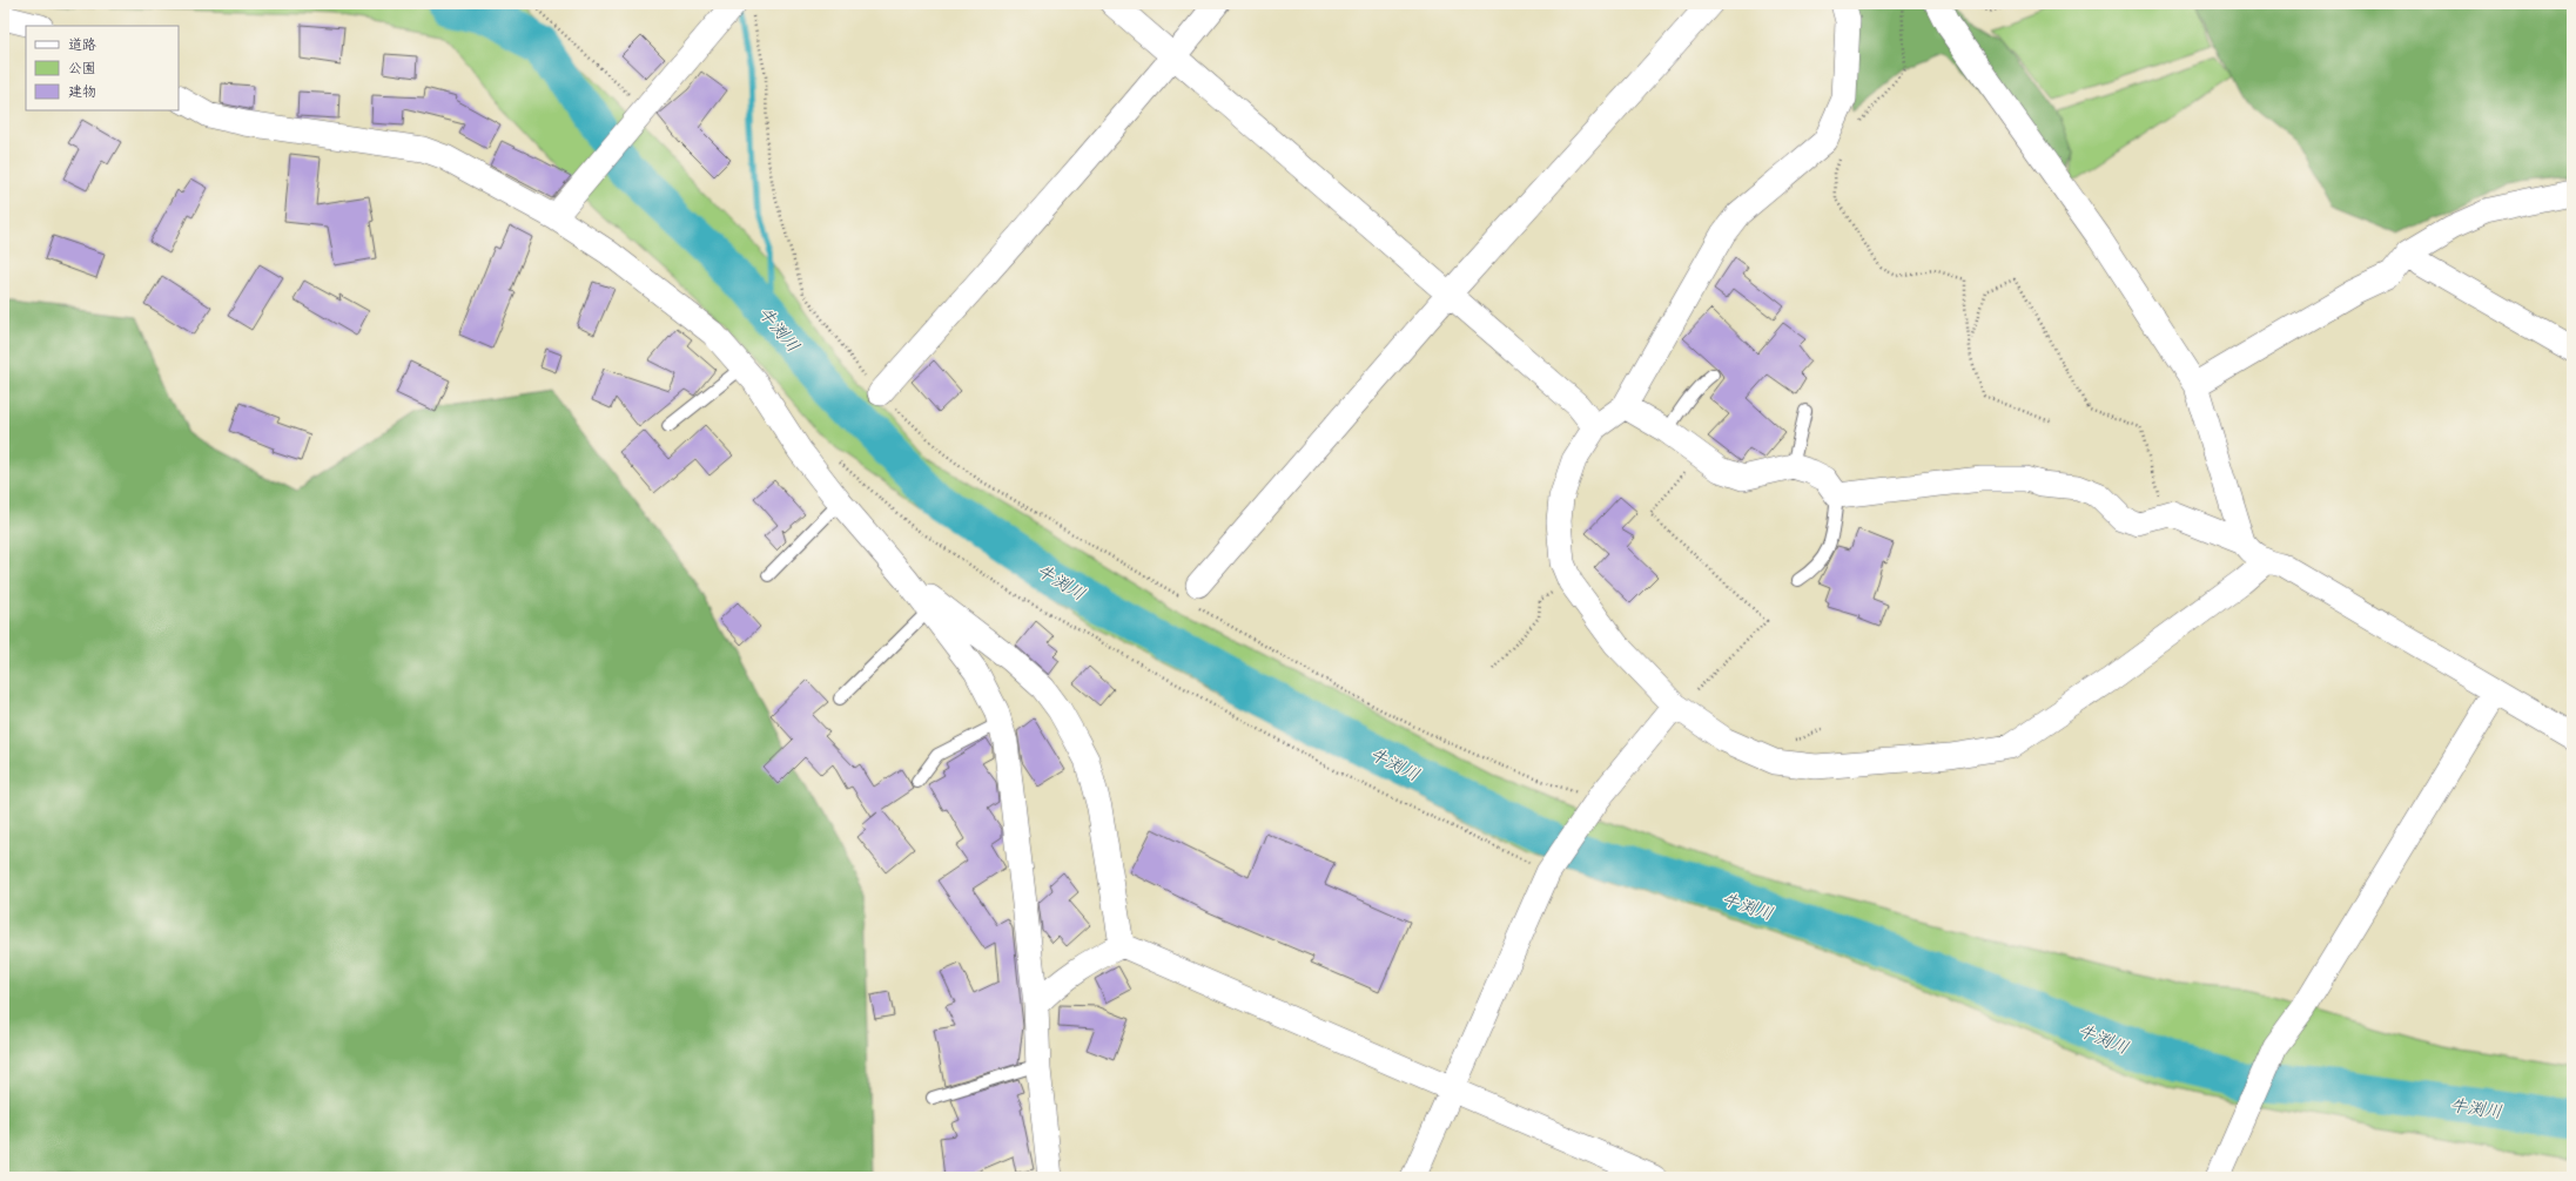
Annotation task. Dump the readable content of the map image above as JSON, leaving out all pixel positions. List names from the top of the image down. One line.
{"water":["牛渕川"],"legend":["道路","公園","建物"]}
